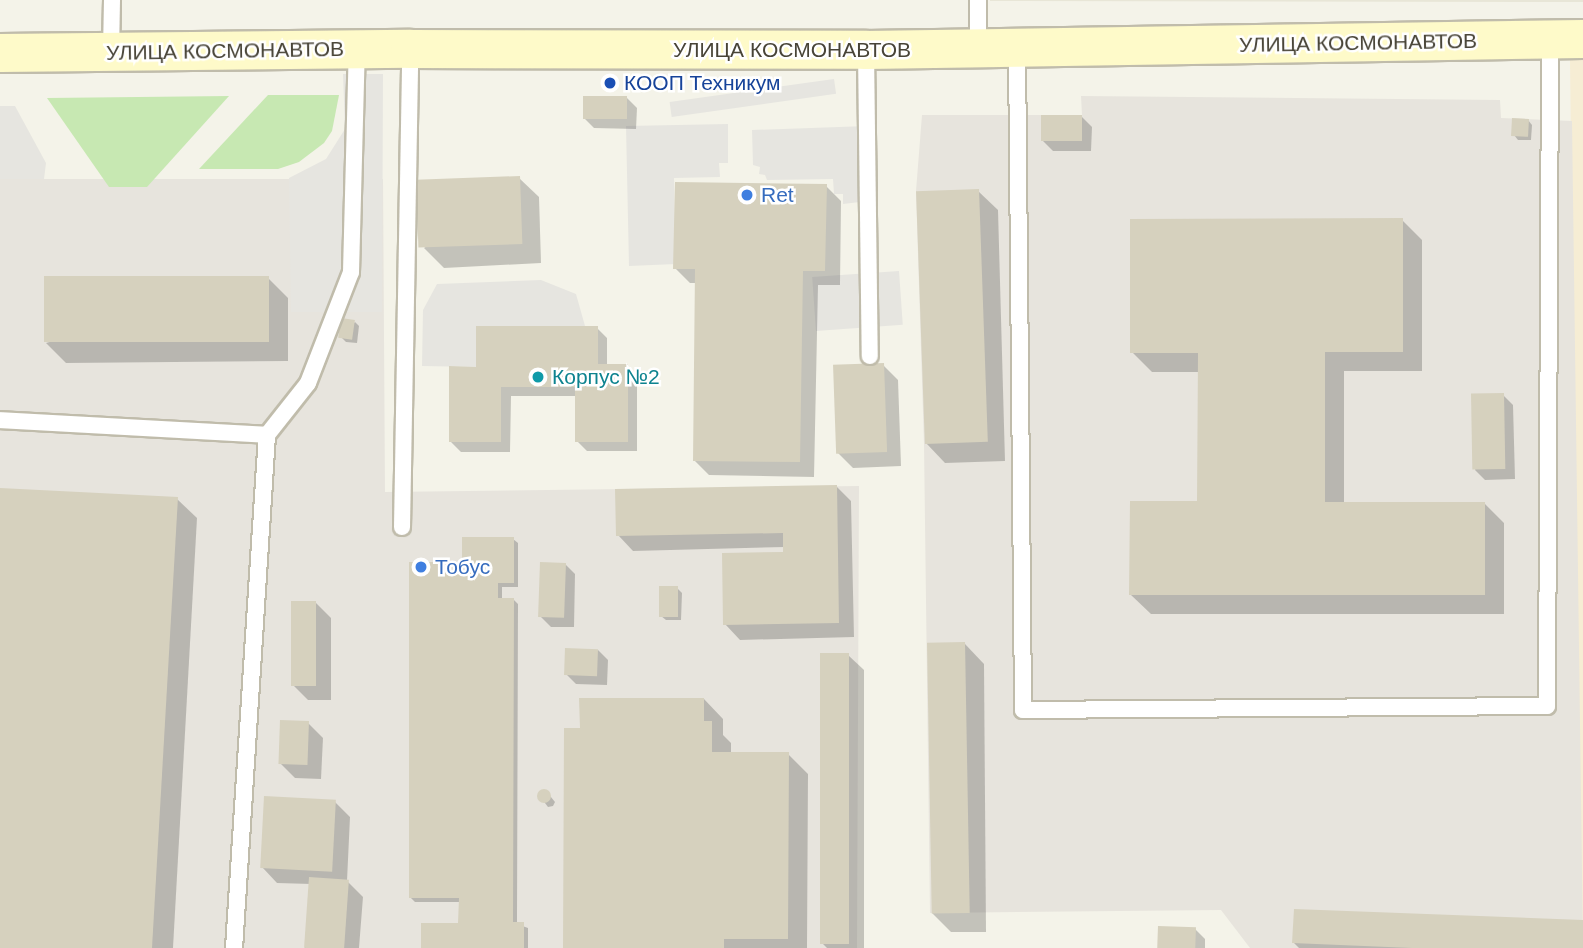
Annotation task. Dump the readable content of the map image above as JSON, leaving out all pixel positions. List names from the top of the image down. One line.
{"streets":{"main road":["УЛИЦА КОСМОНАВТОВ"]},"places":["КООП Техникум","Ret","Корпус №2","Тобус"]}
